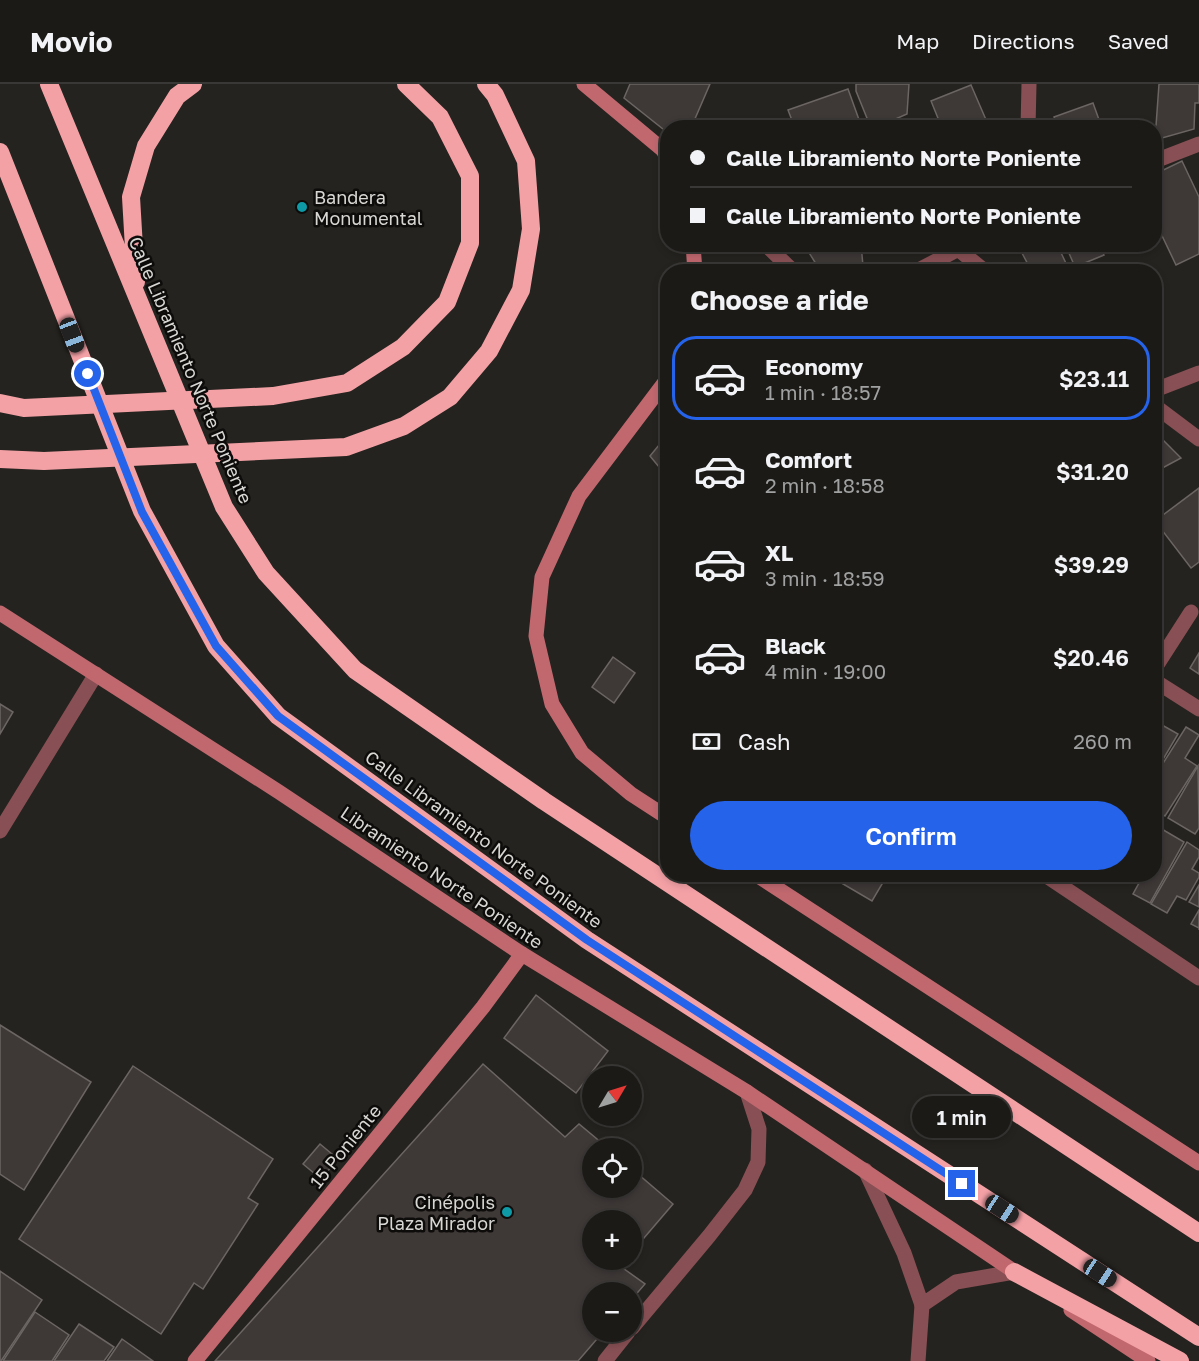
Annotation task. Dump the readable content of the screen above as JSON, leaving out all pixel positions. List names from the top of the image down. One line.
{"streets":{"highway":["Calle Libramiento Norte Poniente"],"street":["Libramiento Norte Poniente","15 Poniente"]},"crossings":[["Libramiento Norte Poniente","15 Poniente"]],"places":["Bandera Monumental","Cinépolis Plaza Mirador"],"north":"top right","page":{"header":"Movio","nav":["Map","Directions","Saved"],"banner":["Calle Libramiento Norte Poniente","Calle Libramiento Norte Poniente"],"heading":"Choose a ride","list":[{"name":"Economy","note":"1 min · 18:57","value":"$23.11"},{"name":"Comfort","note":"2 min · 18:58","value":"$31.20"},{"name":"XL","note":"3 min · 18:59","value":"$39.29"},{"name":"Black","note":"4 min · 19:00","value":"$20.46"}],"pay":["Cash","260 m"],"buttons":"Confirm","map_buttons":["+","−"],"bubble":"1 min"}}
